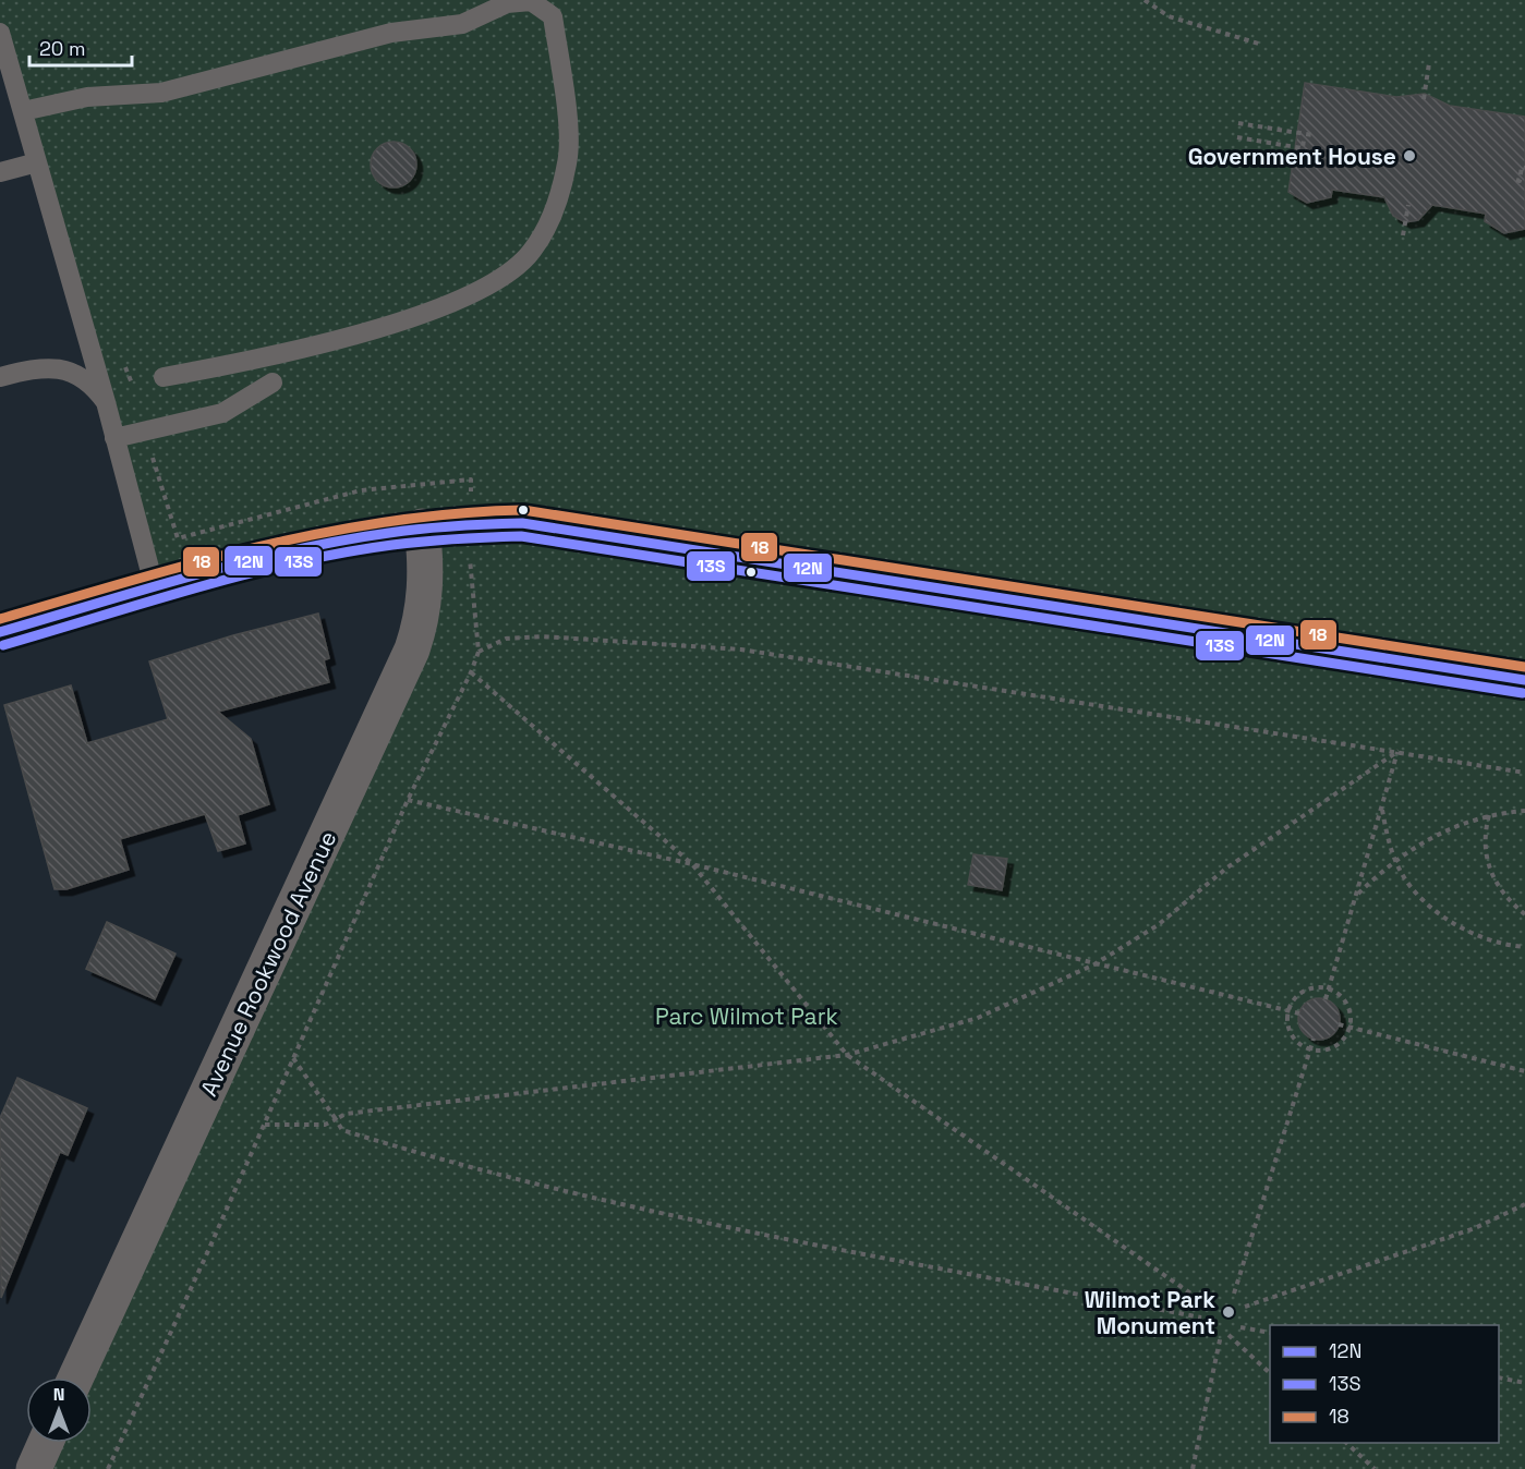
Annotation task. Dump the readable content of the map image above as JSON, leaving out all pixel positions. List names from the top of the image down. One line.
{"streets":{"street":["Avenue Rookwood Avenue"]},"parks":["Parc Wilmot Park"],"places":["Government House","Wilmot Park Monument"],"lines":["transit line 18","transit line 12N","transit line 13S"],"legend":["12N","13S","18"],"scale_bar":"20 m","north":"top"}
